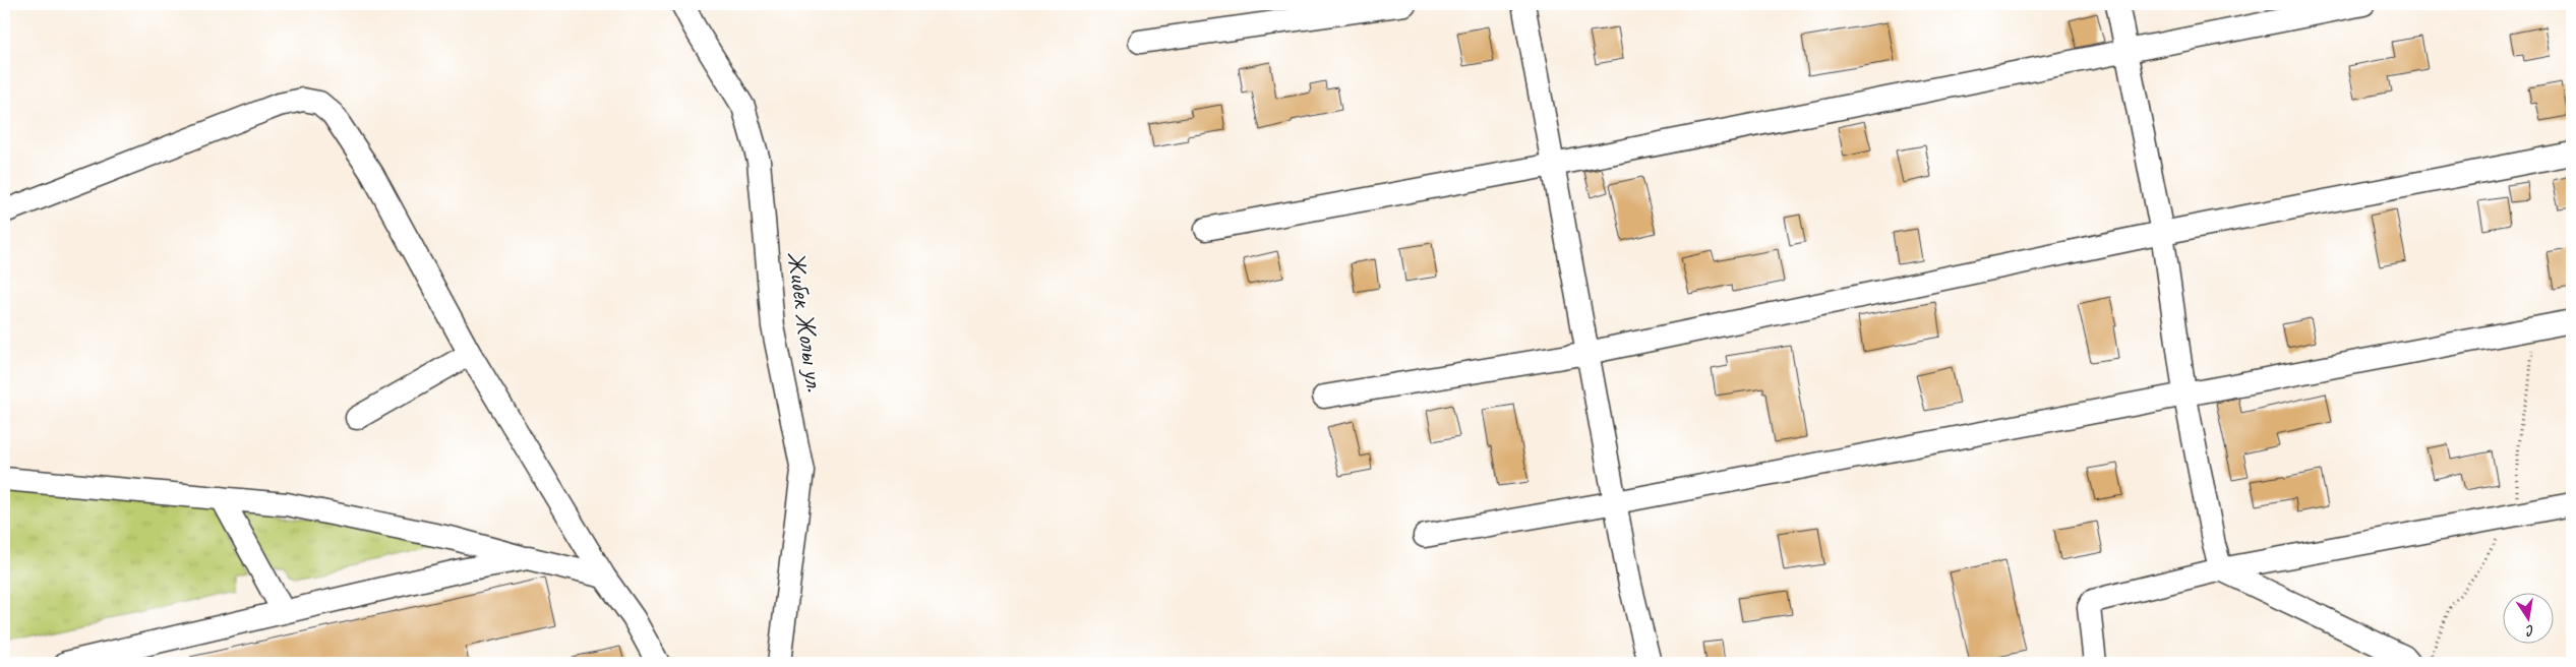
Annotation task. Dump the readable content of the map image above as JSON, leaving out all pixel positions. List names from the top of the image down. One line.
{"streets":{"street":["Жибек Жолы ул."]},"north":"bottom"}
